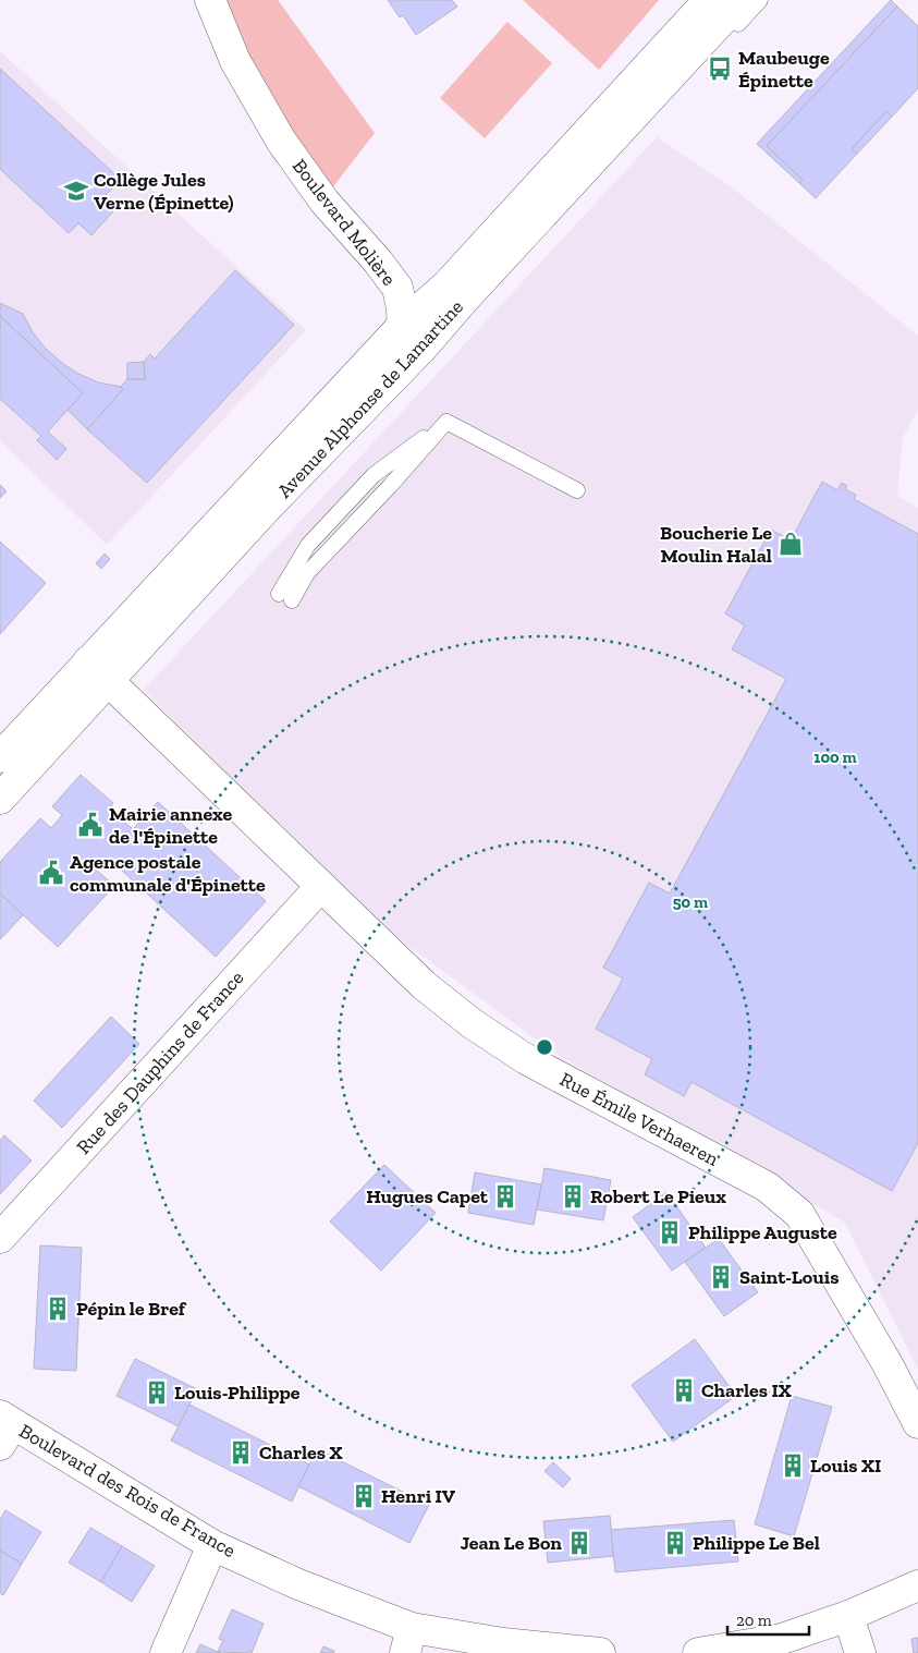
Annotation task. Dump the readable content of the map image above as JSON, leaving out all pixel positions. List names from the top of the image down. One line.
{"streets":{"street":["Boulevard Molière","Avenue Alphonse de Lamartine","Rue des Dauphins de France","Rue Émile Verhaeren","Boulevard des Rois de France"]},"crossings":[["Boulevard Molière","Avenue Alphonse de Lamartine"],["Avenue Alphonse de Lamartine","Rue Émile Verhaeren"],["Rue des Dauphins de France","Rue Émile Verhaeren"]],"places":{"bus stop":["Maubeuge Épinette"],"school or university":["Collège Jules Verne (Épinette)"],"shop":["Boucherie Le Moulin Halal"],"public building":["Mairie annexe de l'Épinette","Agence postale communale d'Épinette"],"building":["Hugues Capet","Robert Le Pieux","Philippe Auguste","Saint-Louis","Pépin le Bref","Charles IX","Louis-Philippe","Charles X","Louis XI","Henri IV","Jean Le Bon","Philippe Le Bel"]},"scale_bar":"20 m","rings":["100 m","50 m"]}
